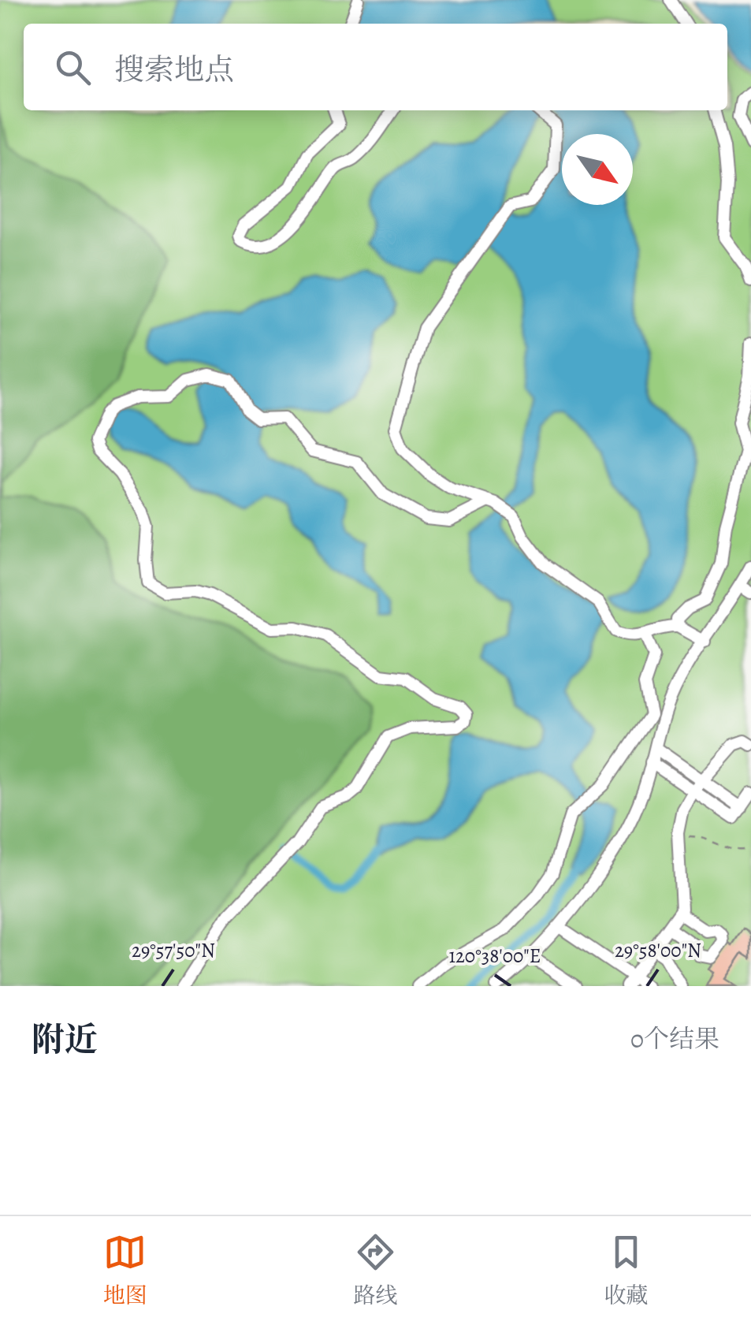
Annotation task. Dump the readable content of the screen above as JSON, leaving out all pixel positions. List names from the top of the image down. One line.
{"north":"bottom right","page":{"search":"搜索地点","heading":["附近","0个结果"],"nav":["地图","路线","收藏"]},"coordinates":["29°57'50\"N","29°58'00\"N","120°38'00\"E"]}
